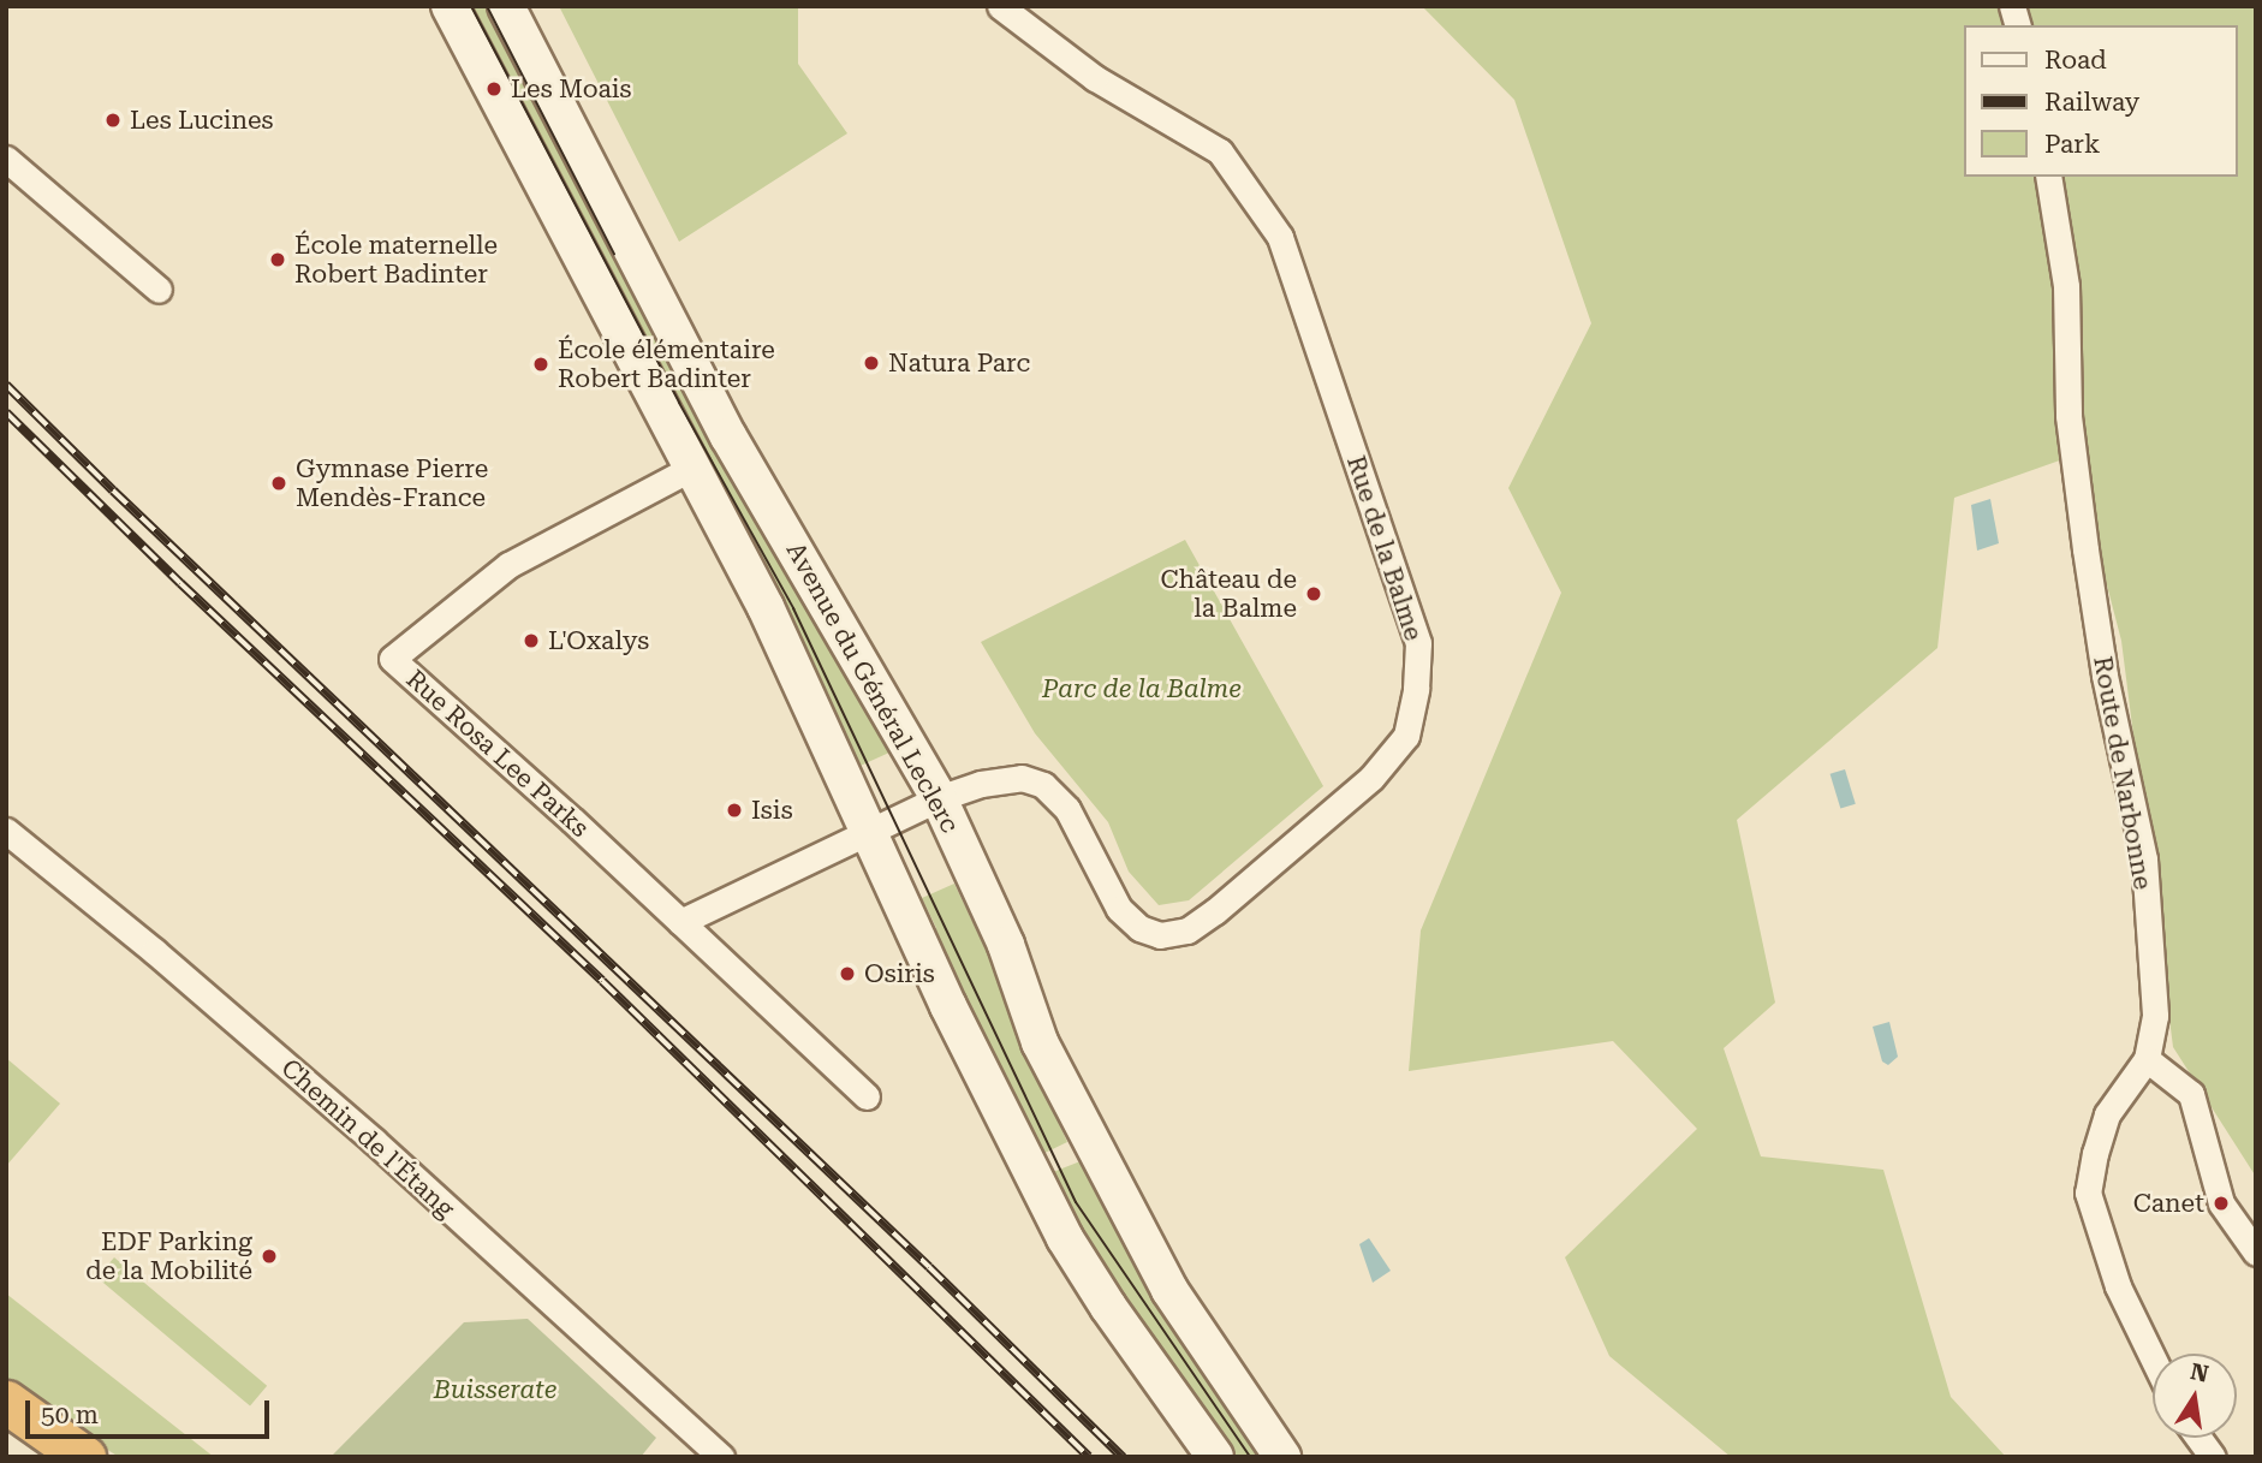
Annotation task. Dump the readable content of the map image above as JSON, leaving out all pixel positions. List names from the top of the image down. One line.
{"streets":{"main road":["Avenue du Général Leclerc"],"street":["Rue de la Balme","Rue Rosa Lee Parks","Route de Narbonne","Chemin de l'Étang"]},"crossings":[["Rue de la Balme","Avenue du Général Leclerc"],["Avenue du Général Leclerc","Rue Rosa Lee Parks"]],"parks":["Parc de la Balme","Buisserate"],"places":["Les Moais","Les Lucines","École maternelle Robert Badinter","Natura Parc","École élémentaire Robert Badinter","Gymnase Pierre Mendès-France","Château de la Balme","L'Oxalys","Isis","Osiris","Canet","EDF Parking de la Mobilité"],"legend":["Road","Railway","Park"],"scale_bar":"50 m","north":"top"}
